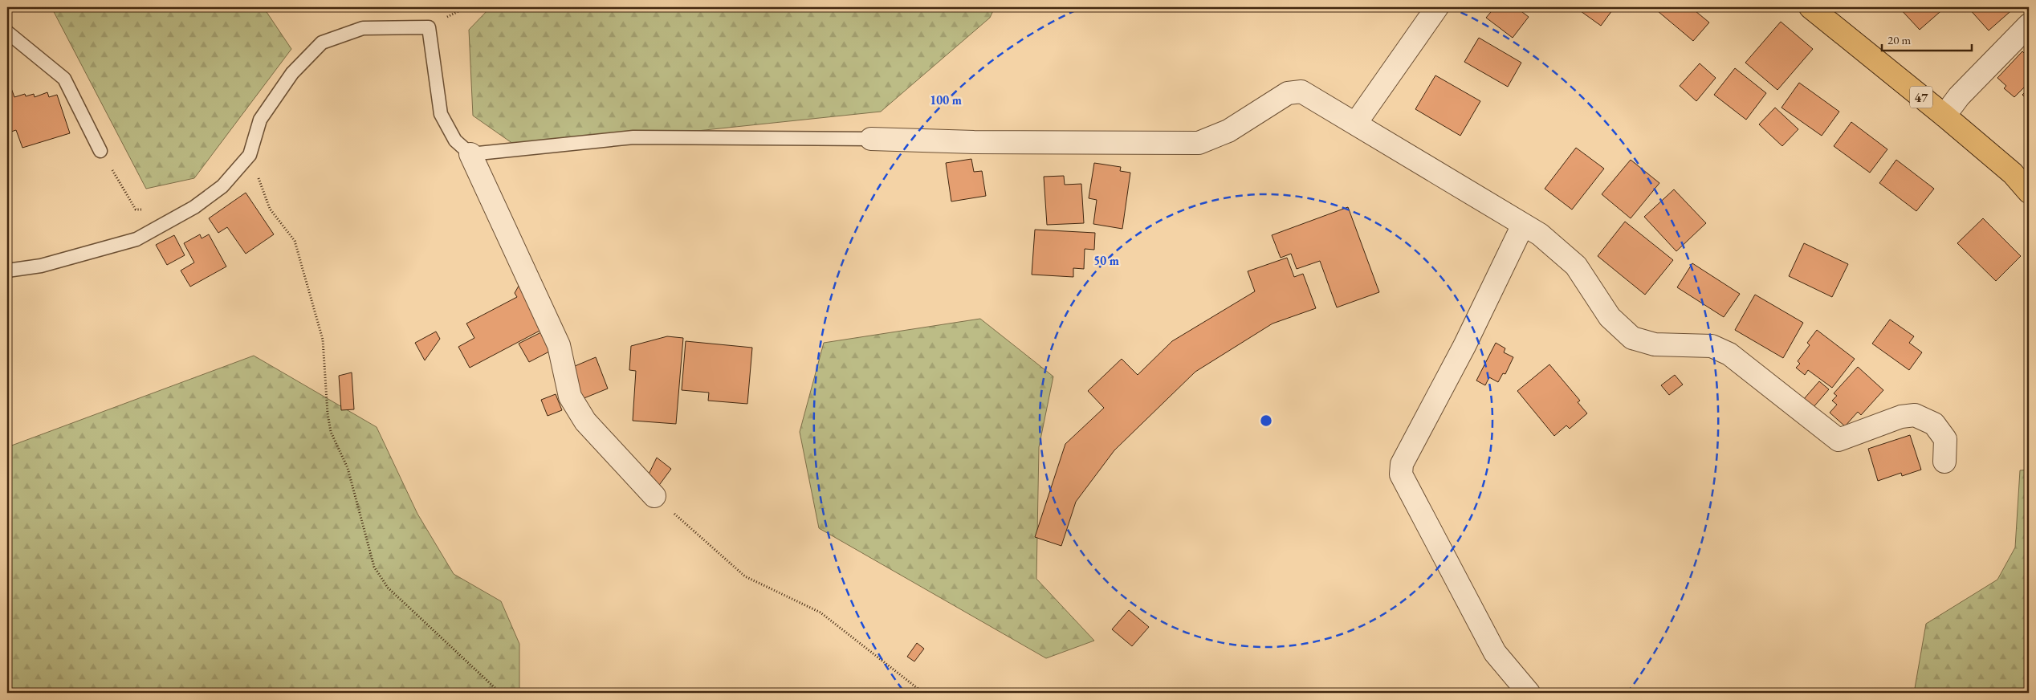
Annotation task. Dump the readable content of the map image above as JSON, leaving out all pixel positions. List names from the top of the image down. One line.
{"streets":{"main road":["47"]},"scale_bar":"20 m","rings":["100 m","50 m"]}
